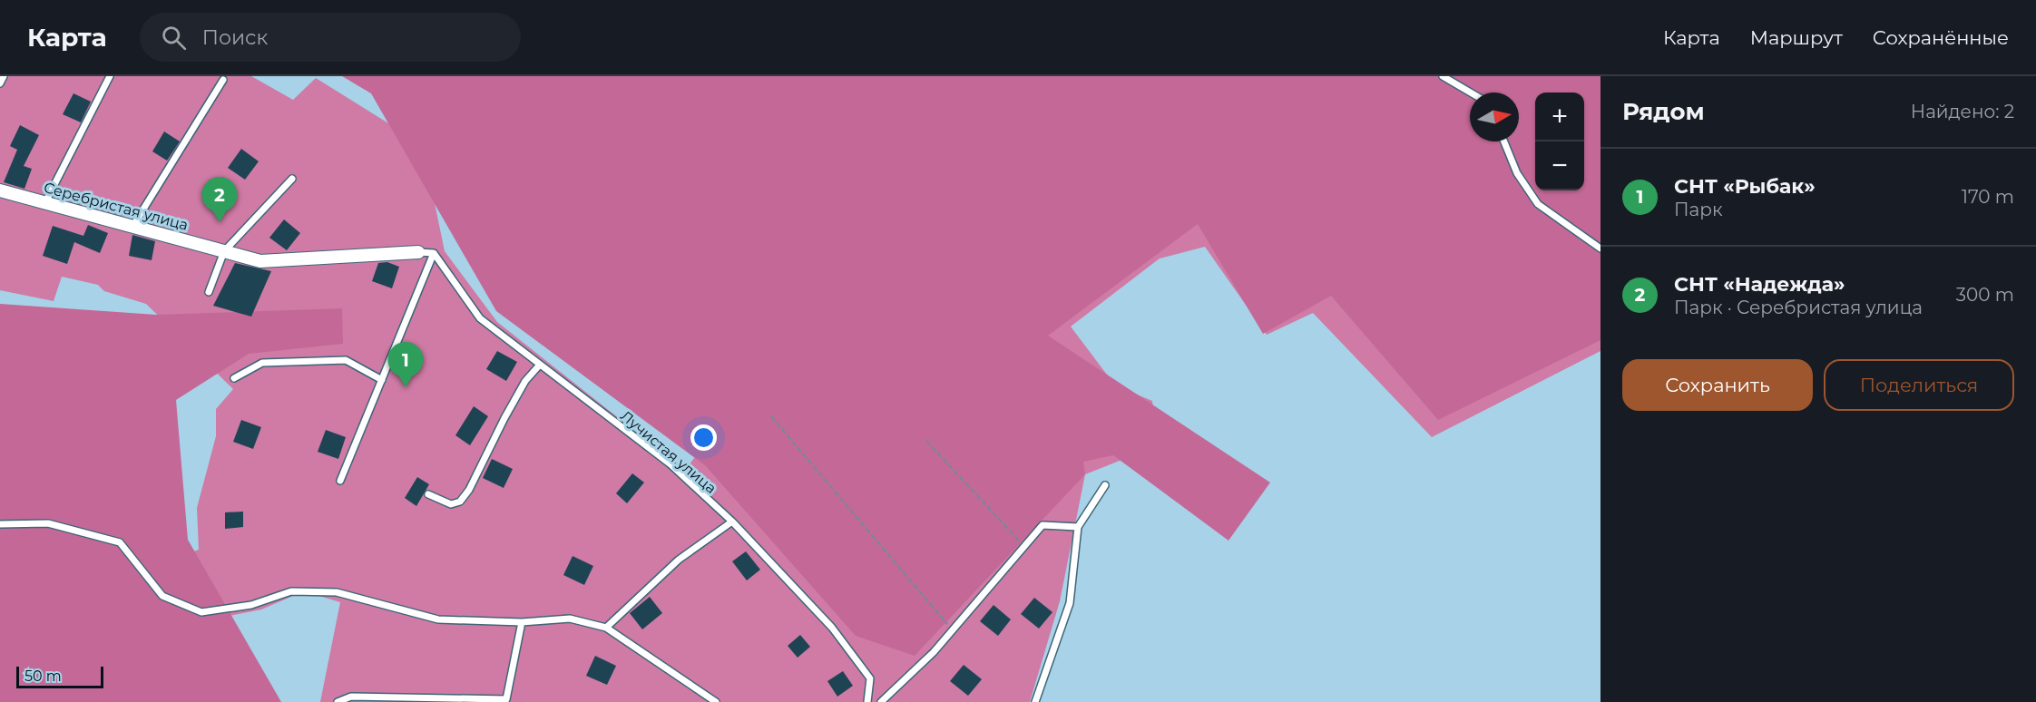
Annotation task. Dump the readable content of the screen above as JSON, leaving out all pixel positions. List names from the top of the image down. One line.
{"streets":{"street":["Серебристая улица"],"lane":["Лучистая улица"]},"scale_bar":"50 m","north":"right","page":{"header":"Карта","search":"Поиск","nav":["Карта","Маршрут","Сохранённые"],"heading":["Рядом","Найдено: 2"],"map_buttons":["+","−"],"list":[{"mark":"1","name":"СНТ «Рыбак»","note":"Парк","value":"170 m"},{"mark":"2","name":"СНТ «Надежда»","note":"Парк · Серебристая улица","value":"300 m"}],"pins":["2","1"],"buttons":["Сохранить","Поделиться"],"scale":"50 m"}}
